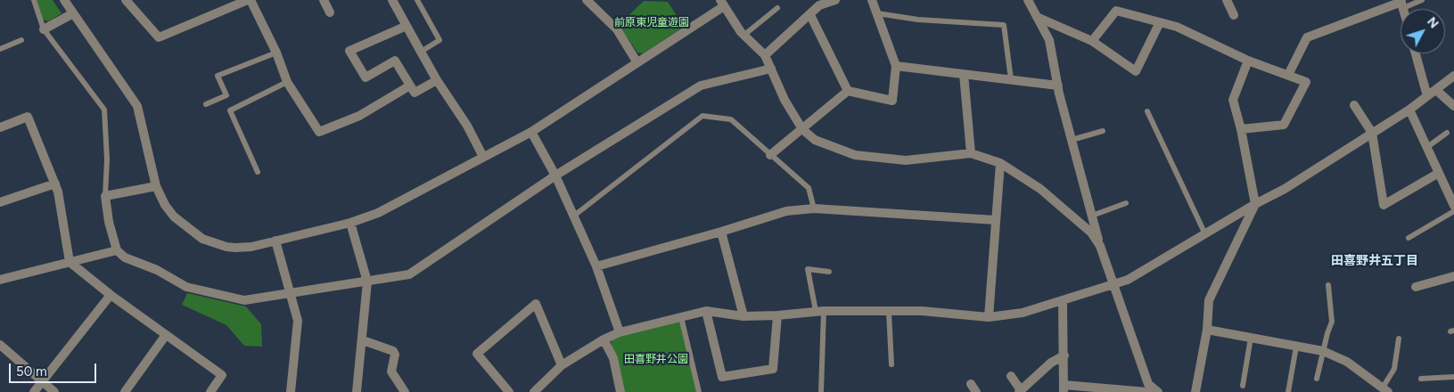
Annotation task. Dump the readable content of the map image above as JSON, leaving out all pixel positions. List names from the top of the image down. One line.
{"districts":["田喜野井五丁目"],"parks":["前原東児童遊園","田喜野井公園"],"scale_bar":"50 m","north":"top right"}
